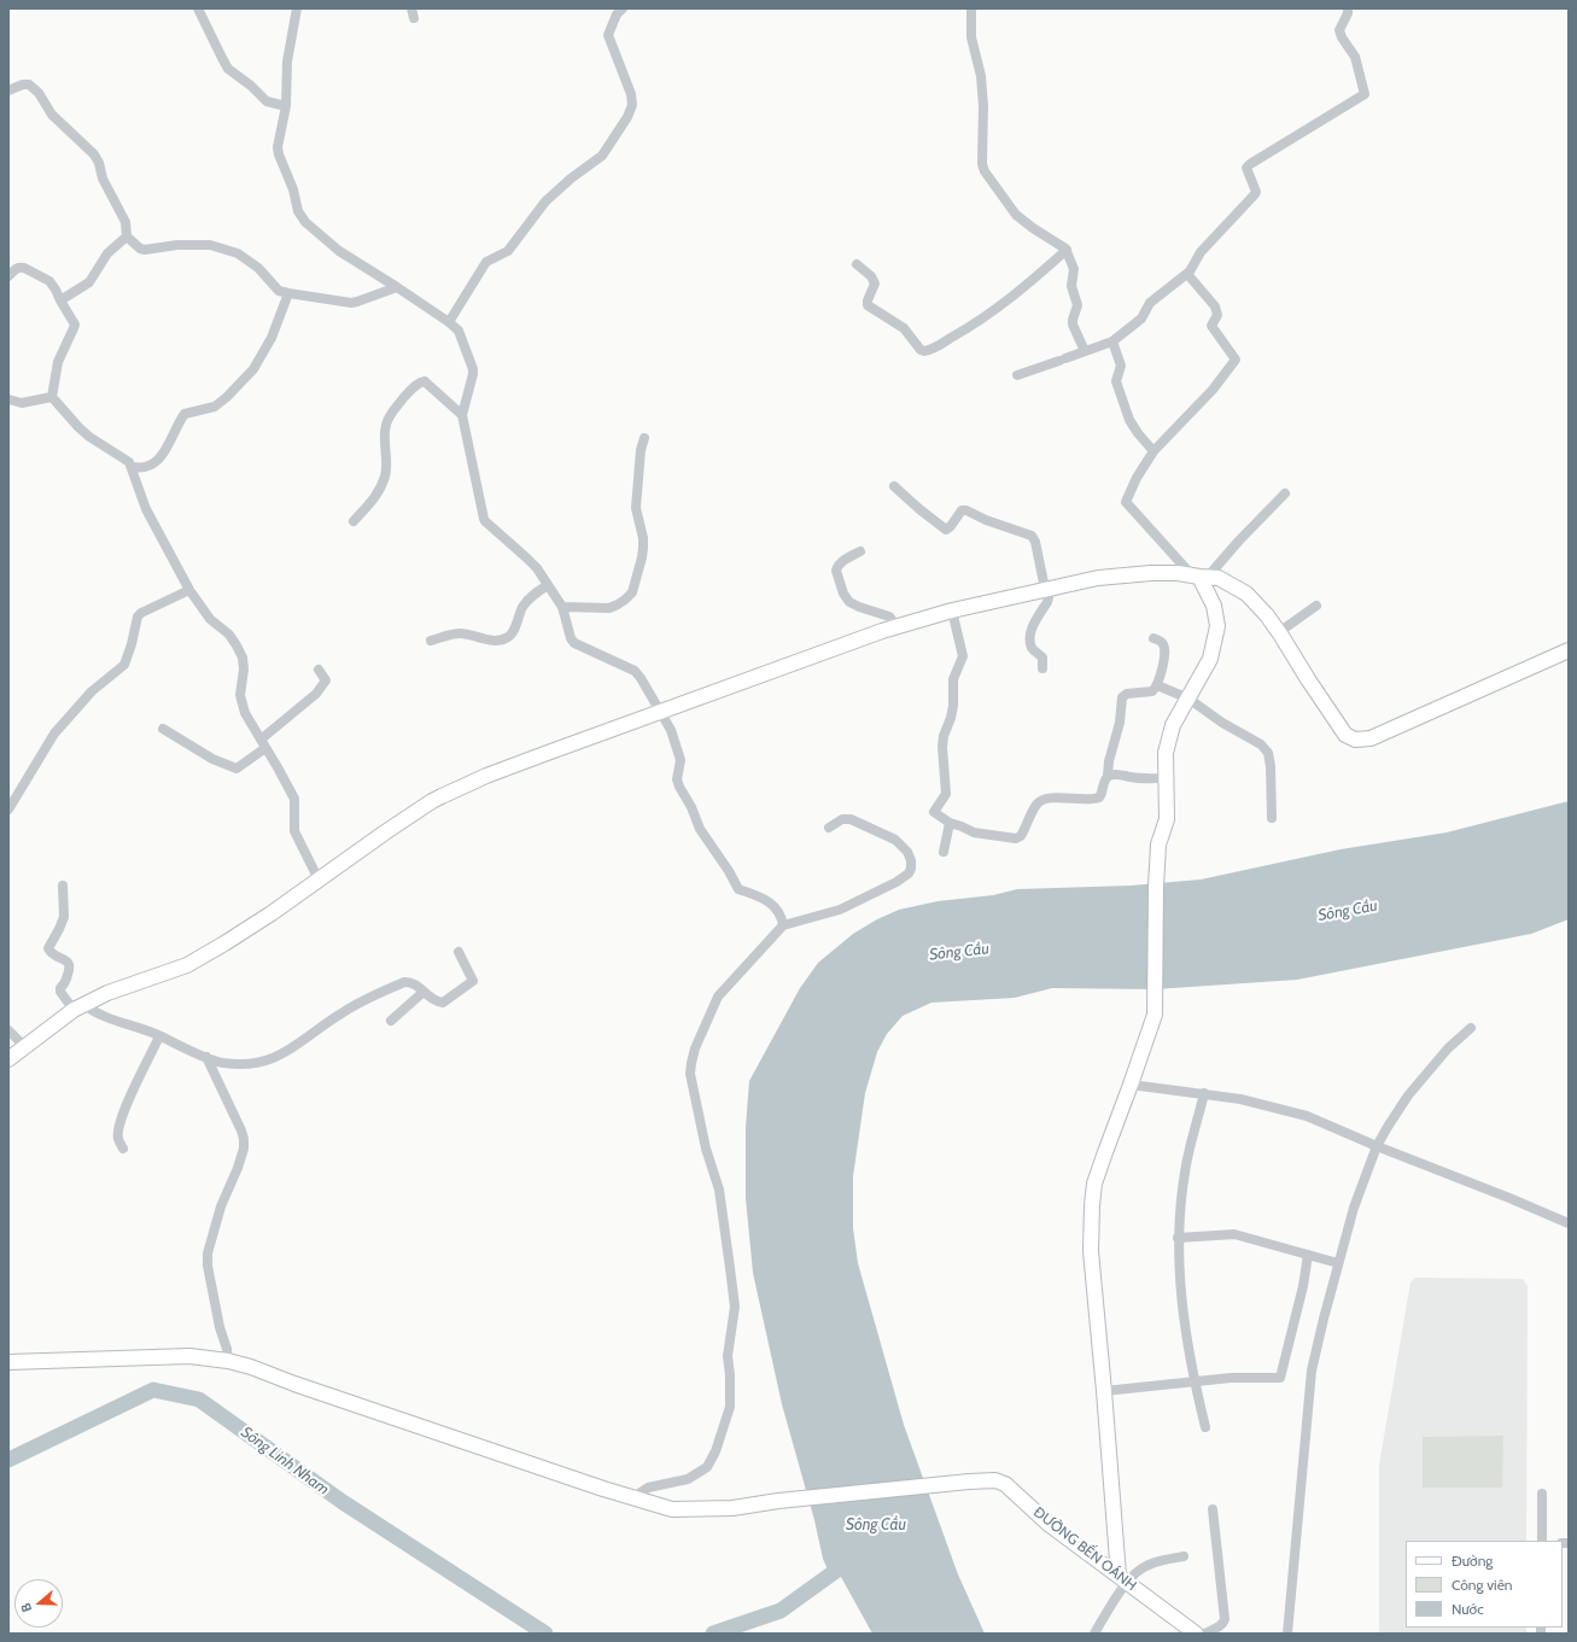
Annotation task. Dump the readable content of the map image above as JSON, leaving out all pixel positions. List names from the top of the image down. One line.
{"streets":{"street":["ĐƯỜNG BẾN OÁNH"]},"water":["Sông Cầu","Sông Linh Nham"],"legend":["Đường","Công viên","Nước"],"north":"left"}
